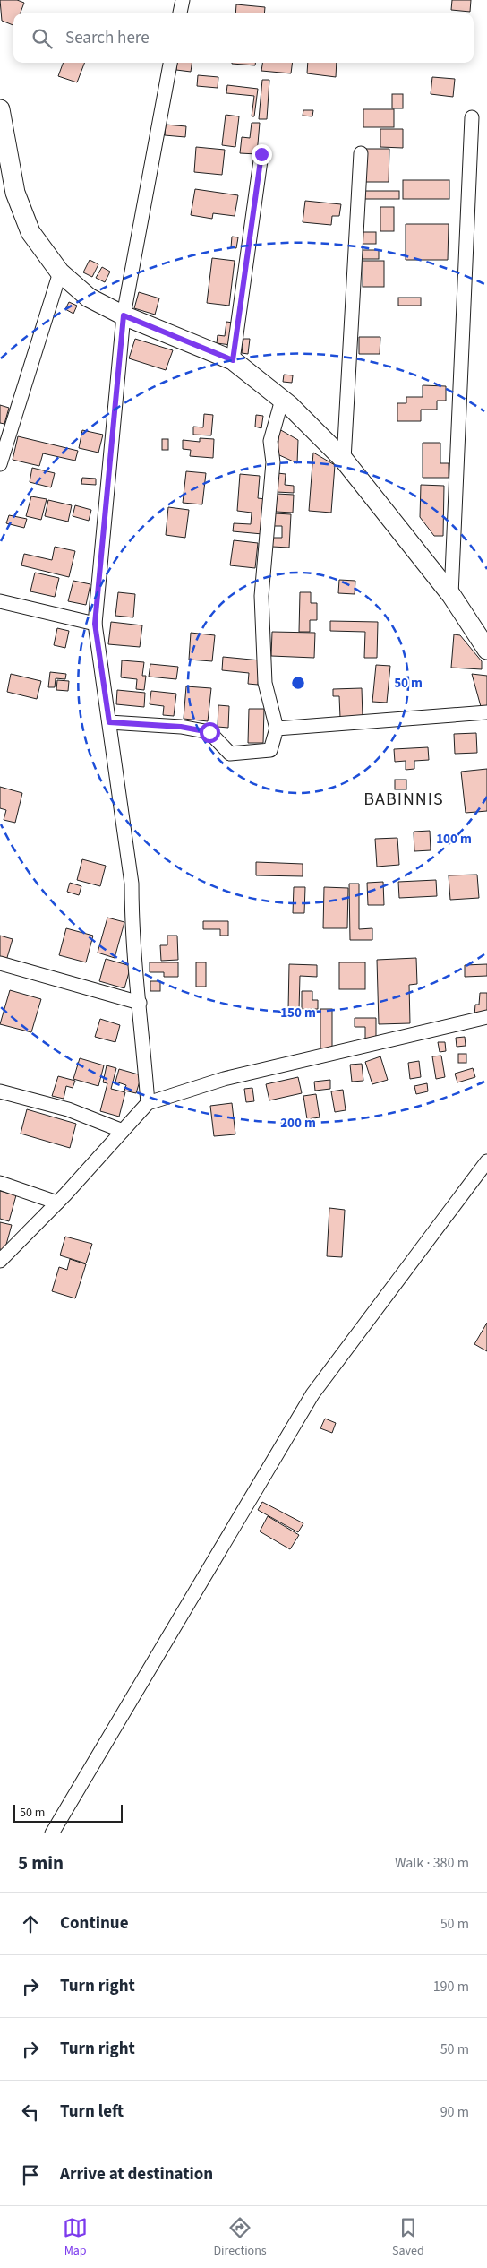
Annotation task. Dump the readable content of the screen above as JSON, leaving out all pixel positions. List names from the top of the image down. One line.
{"districts":["BABINNIS"],"scale_bar":"50 m","page":{"search":"Search here","scale":"50 m","heading":["5 min","Walk · 380 m"],"list":[["Continue","50 m"],["Turn right","190 m"],["Turn right","50 m"],["Turn left","90 m"],"Arrive at destination"],"nav":["Map","Directions","Saved"]},"rings":["50 m","100 m","150 m","200 m"]}
